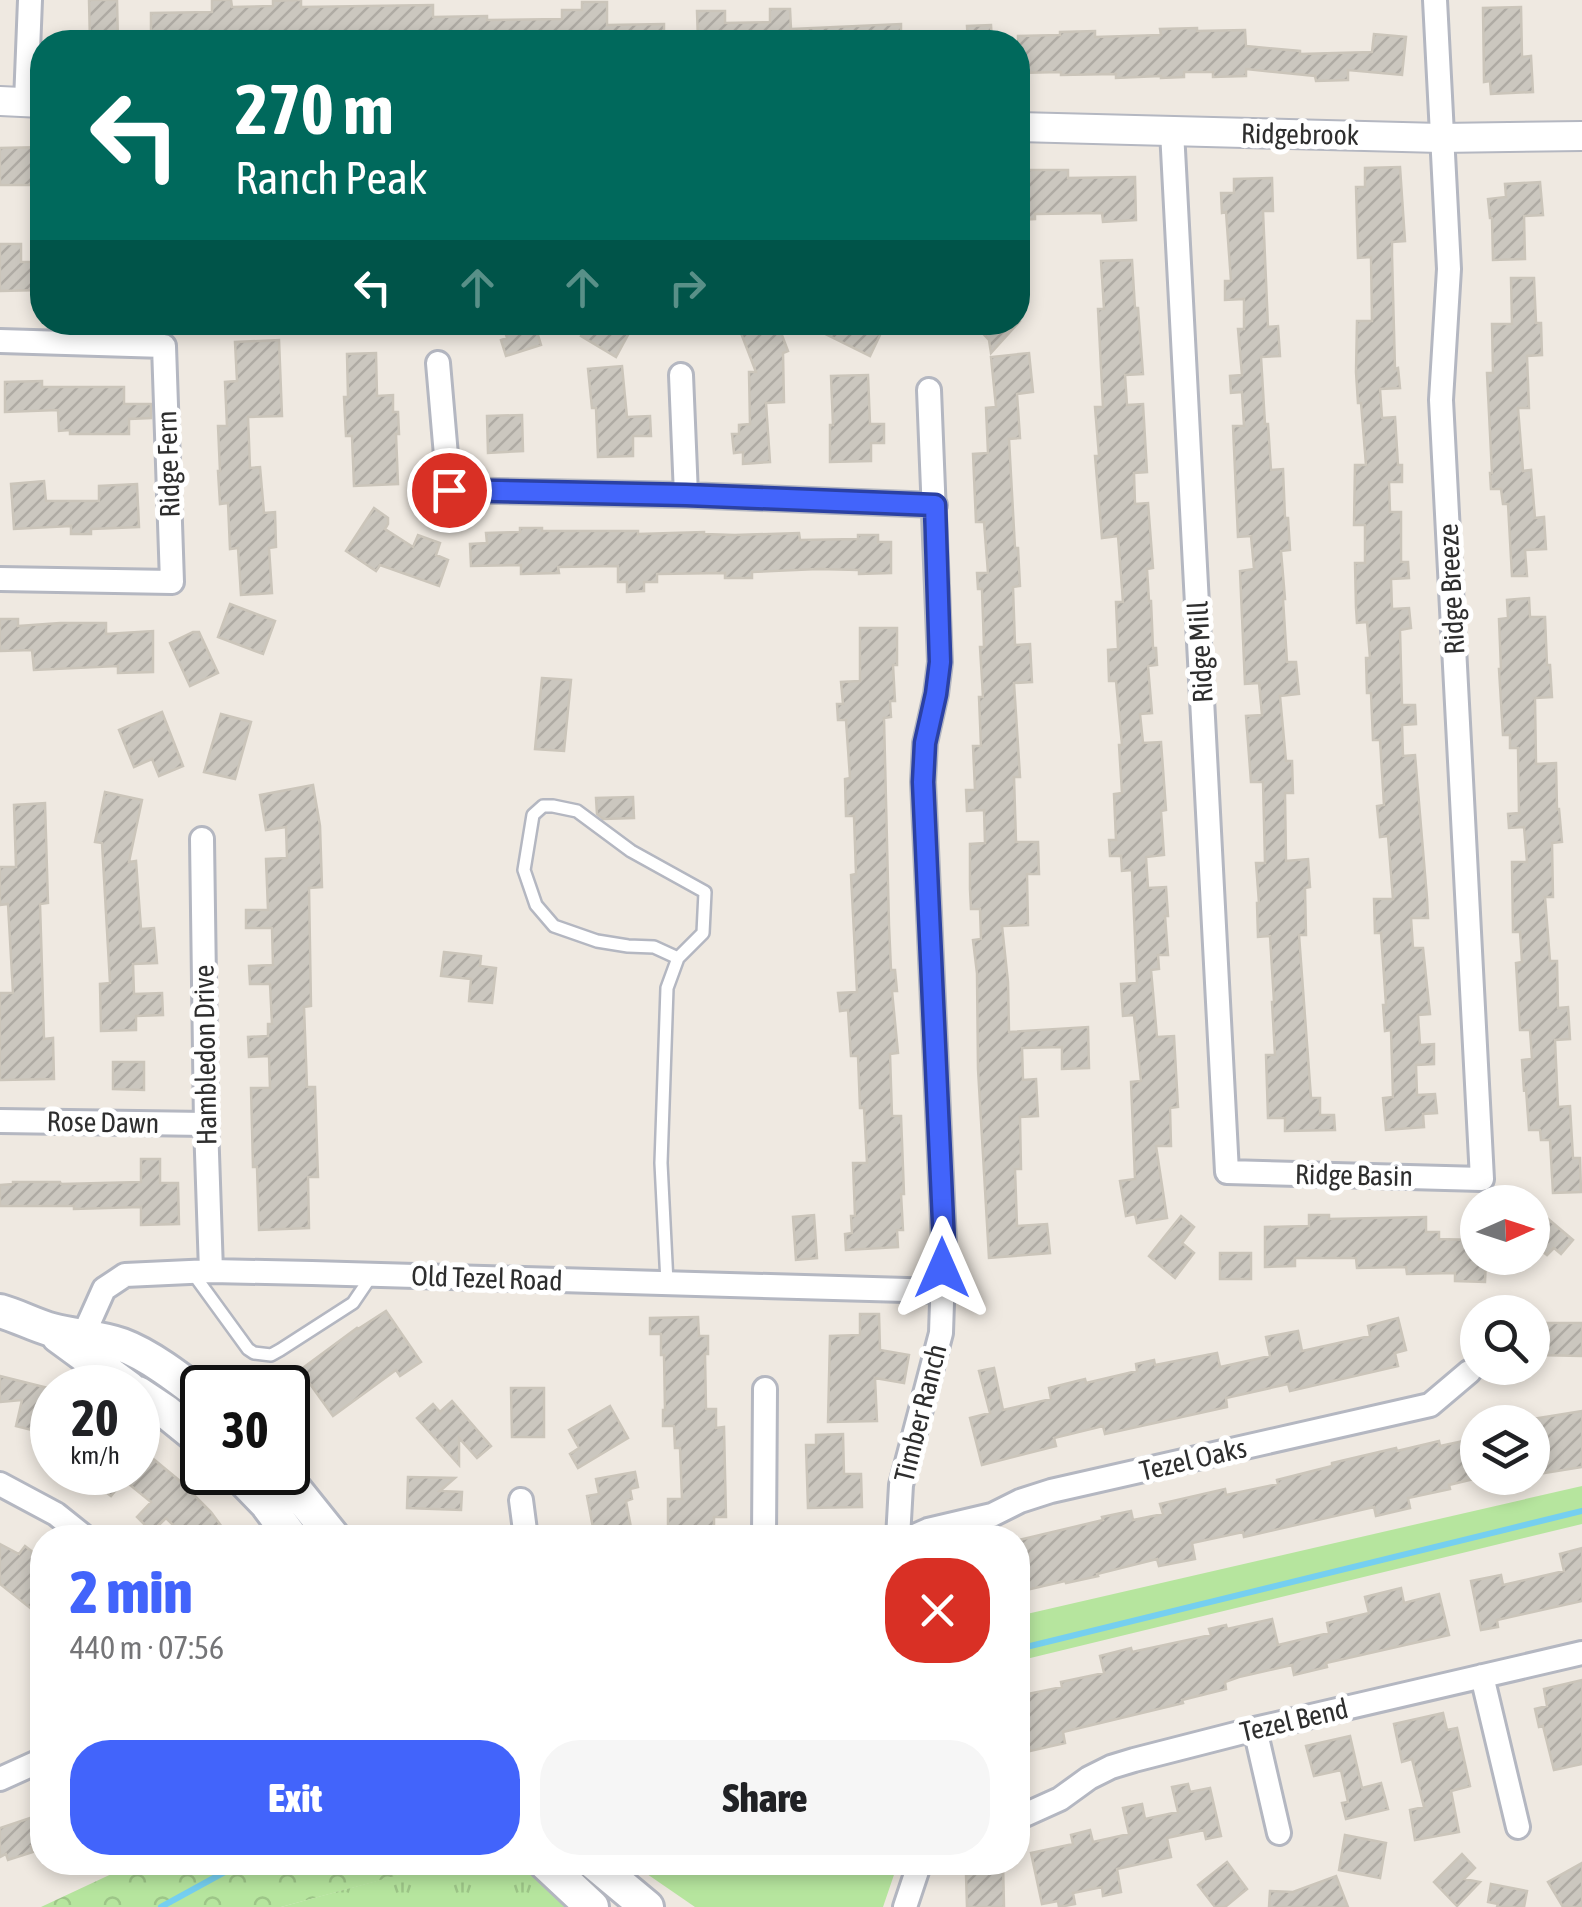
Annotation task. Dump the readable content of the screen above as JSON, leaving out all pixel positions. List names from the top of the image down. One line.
{"streets":{"street":["Ridgebrook","Ridge Fern","Ridge Breeze","Ridge Mill","Hambledon Drive","Rose Dawn","Ridge Basin","Old Tezel Road","Timber Ranch","Tezel Oaks","Tezel Bend"]},"crossings":[["Ridgebrook","Ridge Breeze"],["Ridgebrook","Ridge Mill"],["Ridge Breeze","Ridge Basin"],["Ridge Mill","Ridge Basin"],["Hambledon Drive","Rose Dawn"],["Hambledon Drive","Old Tezel Road"],["Old Tezel Road","Timber Ranch"]],"north":"right","page":{"turn":["270 m","Ranch Peak"],"speed":"20 km/h","limit":"30","heading":["2 min","440 m · 07:56"],"buttons":["Exit","Share"]}}
